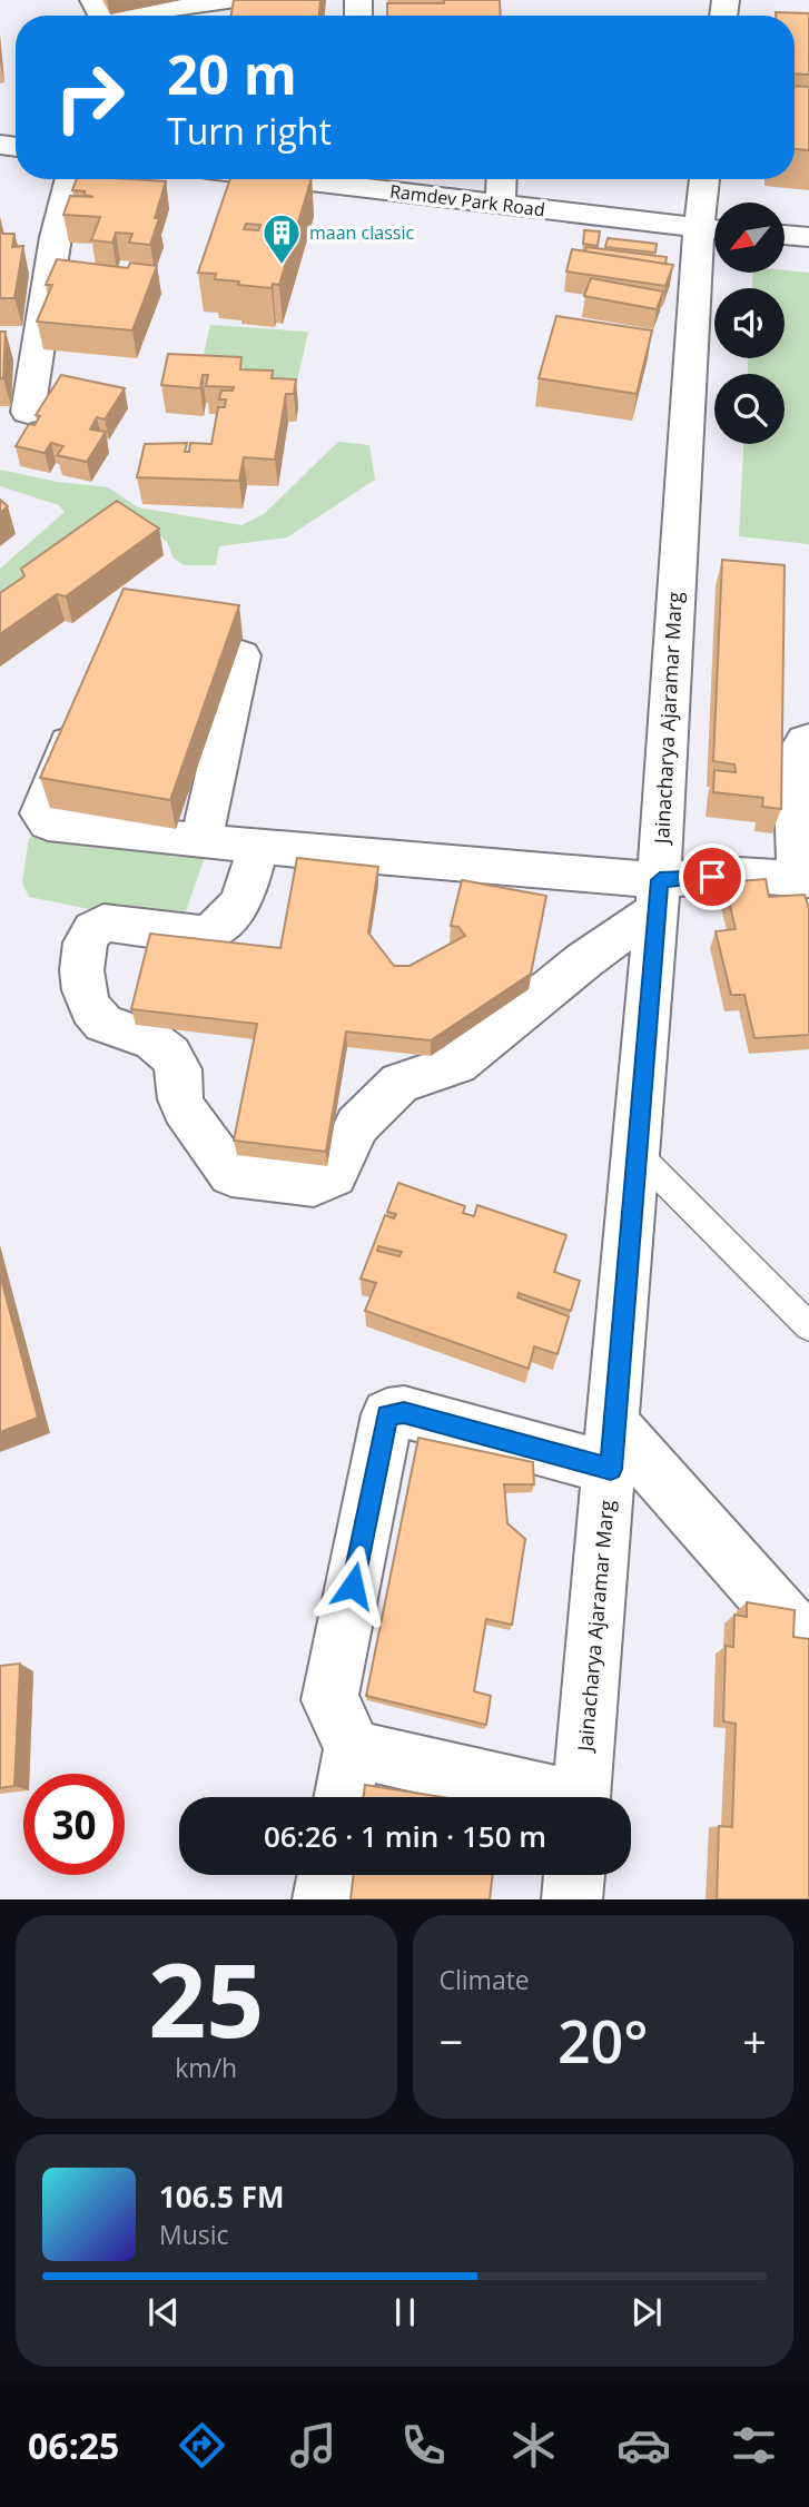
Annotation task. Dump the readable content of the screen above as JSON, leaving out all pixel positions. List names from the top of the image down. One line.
{"streets":{"street":["Ramdev Park Road","Jainacharya Ajaramar Marg"]},"crossings":[["Ramdev Park Road","Jainacharya Ajaramar Marg"]],"places":{"building":["maan classic"]},"north":"bottom left","page":{"turn":["20 m","Turn right"],"limit":"30","trip":"06:26 · 1 min · 150 m","tile":[["25","km/h"],"Climate"],"heat":["−","20°","+"],"song":["106.5 FM","Music"],"tabs":"06:25"}}
